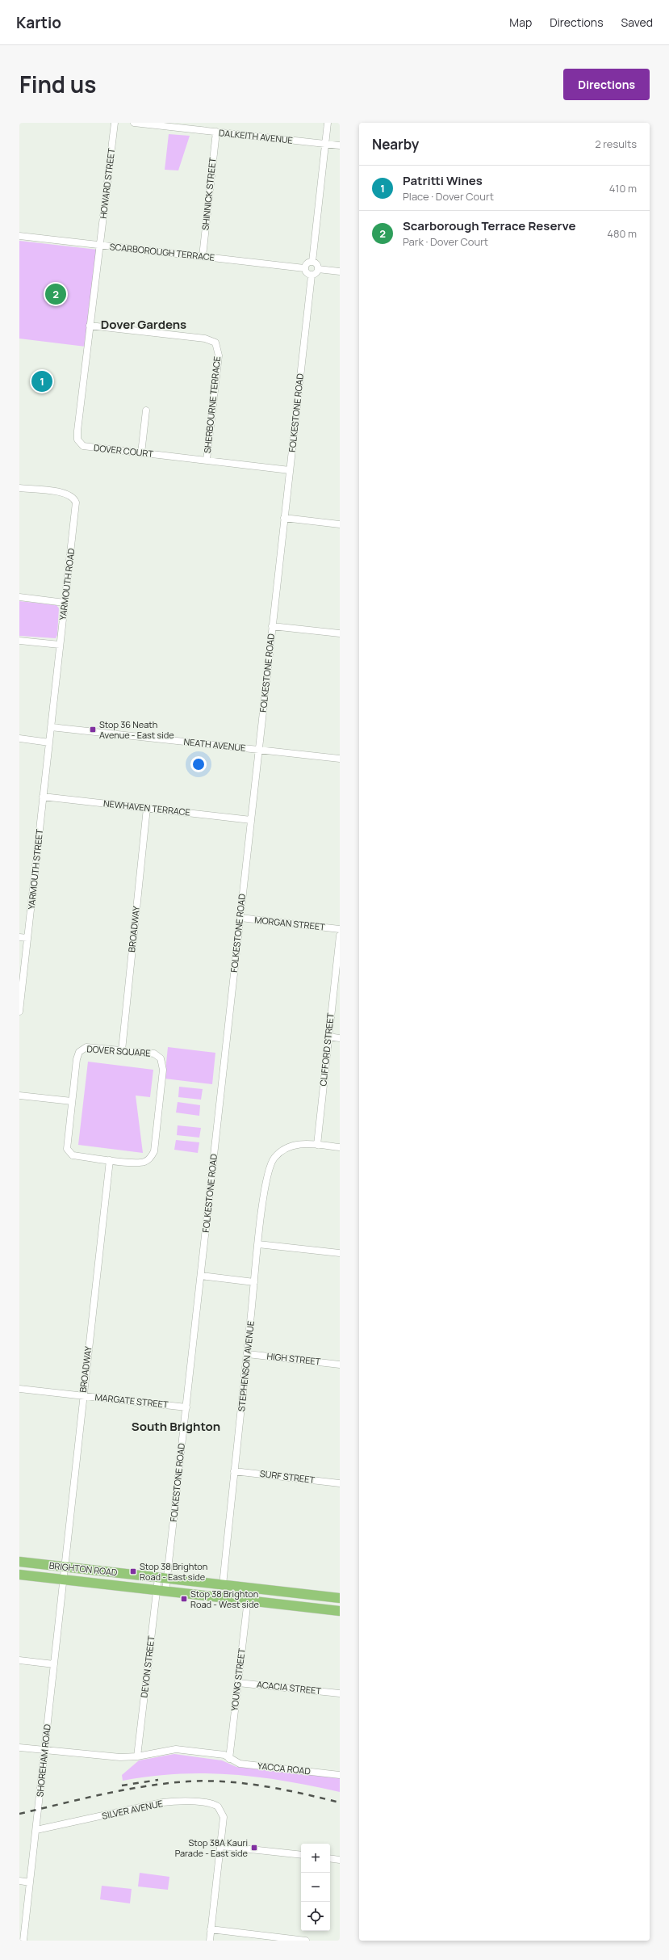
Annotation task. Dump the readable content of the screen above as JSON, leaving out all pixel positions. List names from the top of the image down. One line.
{"streets":{"main road":["BRIGHTON ROAD"],"street":["DALKEITH AVENUE","HOWARD STREET","SHINNICK STREET","SCARBOROUGH TERRACE","SHERBOURNE TERRACE","FOLKESTONE ROAD","DOVER COURT","YARMOUTH ROAD","NEATH AVENUE","NEWHAVEN TERRACE","YARMOUTH STREET","MORGAN STREET","BROADWAY","CLIFFORD STREET","DOVER SQUARE","HIGH STREET","STEPHENSON AVENUE","MARGATE STREET","SURF STREET","DEVON STREET","YOUNG STREET","ACACIA STREET","SHOREHAM ROAD","YACCA ROAD","SILVER AVENUE"]},"crossings":[["DALKEITH AVENUE","SHINNICK STREET"],["HOWARD STREET","SCARBOROUGH TERRACE"],["HOWARD STREET","DOVER COURT"],["SHINNICK STREET","SCARBOROUGH TERRACE"],["SCARBOROUGH TERRACE","FOLKESTONE ROAD"],["SCARBOROUGH TERRACE","DOVER COURT"],["SHERBOURNE TERRACE","DOVER COURT"],["FOLKESTONE ROAD","DOVER COURT"],["FOLKESTONE ROAD","NEATH AVENUE"],["FOLKESTONE ROAD","NEWHAVEN TERRACE"],["FOLKESTONE ROAD","MORGAN STREET"],["FOLKESTONE ROAD","MARGATE STREET"],["FOLKESTONE ROAD","BRIGHTON ROAD"],["FOLKESTONE ROAD","DEVON STREET"],["YARMOUTH ROAD","NEATH AVENUE"],["YARMOUTH ROAD","YARMOUTH STREET"],["NEATH AVENUE","YARMOUTH STREET"],["NEWHAVEN TERRACE","YARMOUTH STREET"],["NEWHAVEN TERRACE","BROADWAY"],["BROADWAY","DOVER SQUARE"],["BROADWAY","MARGATE STREET"],["BROADWAY","BRIGHTON ROAD"],["BROADWAY","SHOREHAM ROAD"],["CLIFFORD STREET","STEPHENSON AVENUE"],["HIGH STREET","STEPHENSON AVENUE"],["STEPHENSON AVENUE","SURF STREET"],["STEPHENSON AVENUE","BRIGHTON ROAD"],["BRIGHTON ROAD","DEVON STREET"],["BRIGHTON ROAD","YOUNG STREET"],["BRIGHTON ROAD","SHOREHAM ROAD"],["DEVON STREET","YACCA ROAD"],["YOUNG STREET","ACACIA STREET"],["YOUNG STREET","YACCA ROAD"],["SHOREHAM ROAD","YACCA ROAD"],["SHOREHAM ROAD","SILVER AVENUE"]],"districts":["Dover Gardens","South Brighton"],"places":{"transit":["Stop 36 Neath Avenue - East side","Stop 38 Brighton Road - East side","Stop 38 Brighton Road - West side","Stop 38A Kauri Parade - East side"]},"page":{"header":"Kartio","nav":["Map","Directions","Saved"],"title":"Find us","buttons":"Directions","heading":["Nearby","2 results"],"list":[{"mark":"1","name":"Patritti Wines","note":"Place · Dover Court","value":"410 m"},{"mark":"2","name":"Scarborough Terrace Reserve","note":"Park · Dover Court","value":"480 m"}],"pins":["2","1"],"map_buttons":["+","−"]}}
